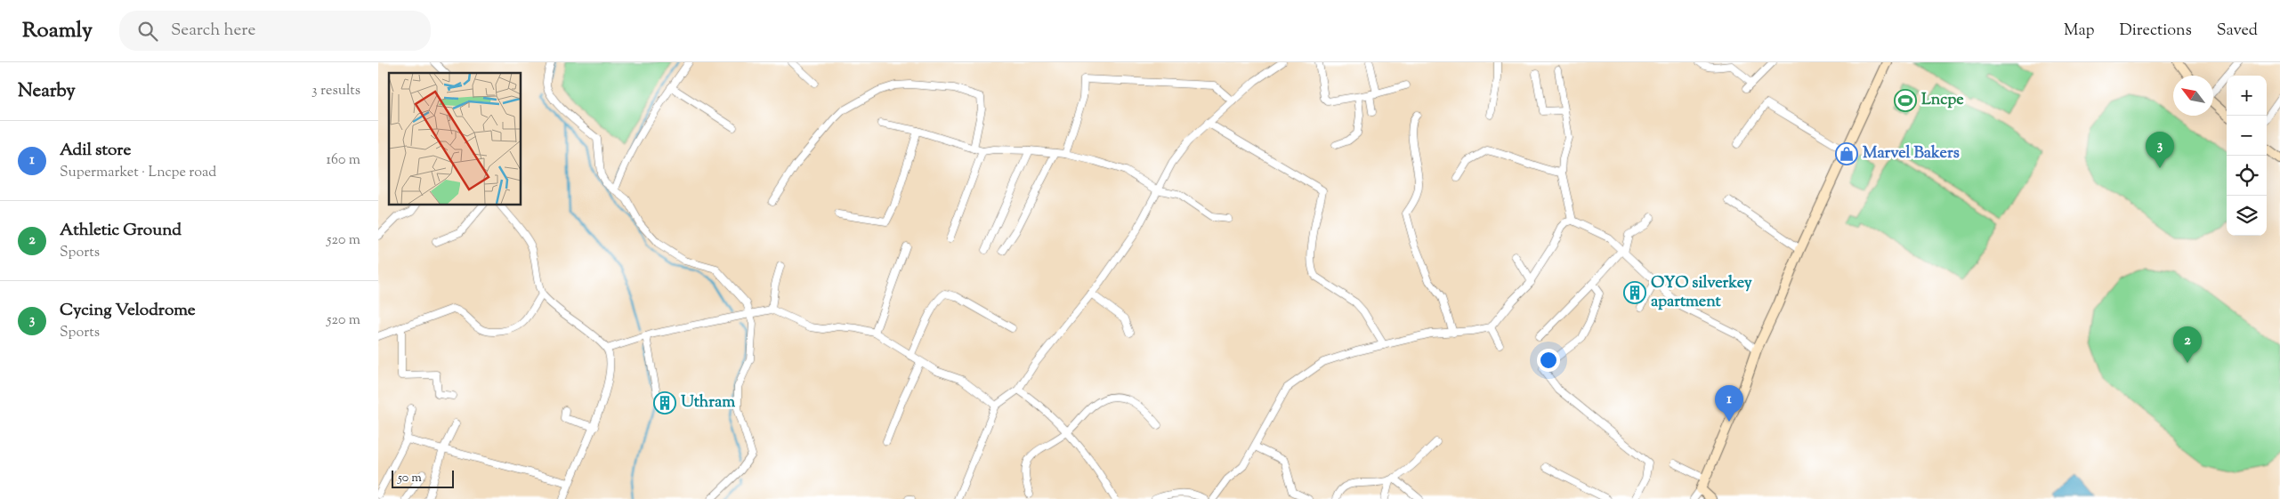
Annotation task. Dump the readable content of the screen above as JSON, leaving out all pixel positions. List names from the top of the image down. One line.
{"places":{"sports":["Lncpe"],"shop":["Marvel Bakers"],"building":["OYO silverkey apartment","Uthram"]},"scale_bar":"50 m","north":"top left","page":{"header":"Roamly","search":"Search here","nav":["Map","Directions","Saved"],"heading":["Nearby","3 results"],"map_buttons":["+","−"],"list":[{"mark":"1","name":"Adil store","note":"Supermarket · Lncpe road","value":"160 m"},{"mark":"2","name":"Athletic Ground","note":"Sports","value":"520 m"},{"mark":"3","name":"Cycing Velodrome","note":"Sports","value":"520 m"}],"pins":["3","2","1"],"scale":"50 m"}}
